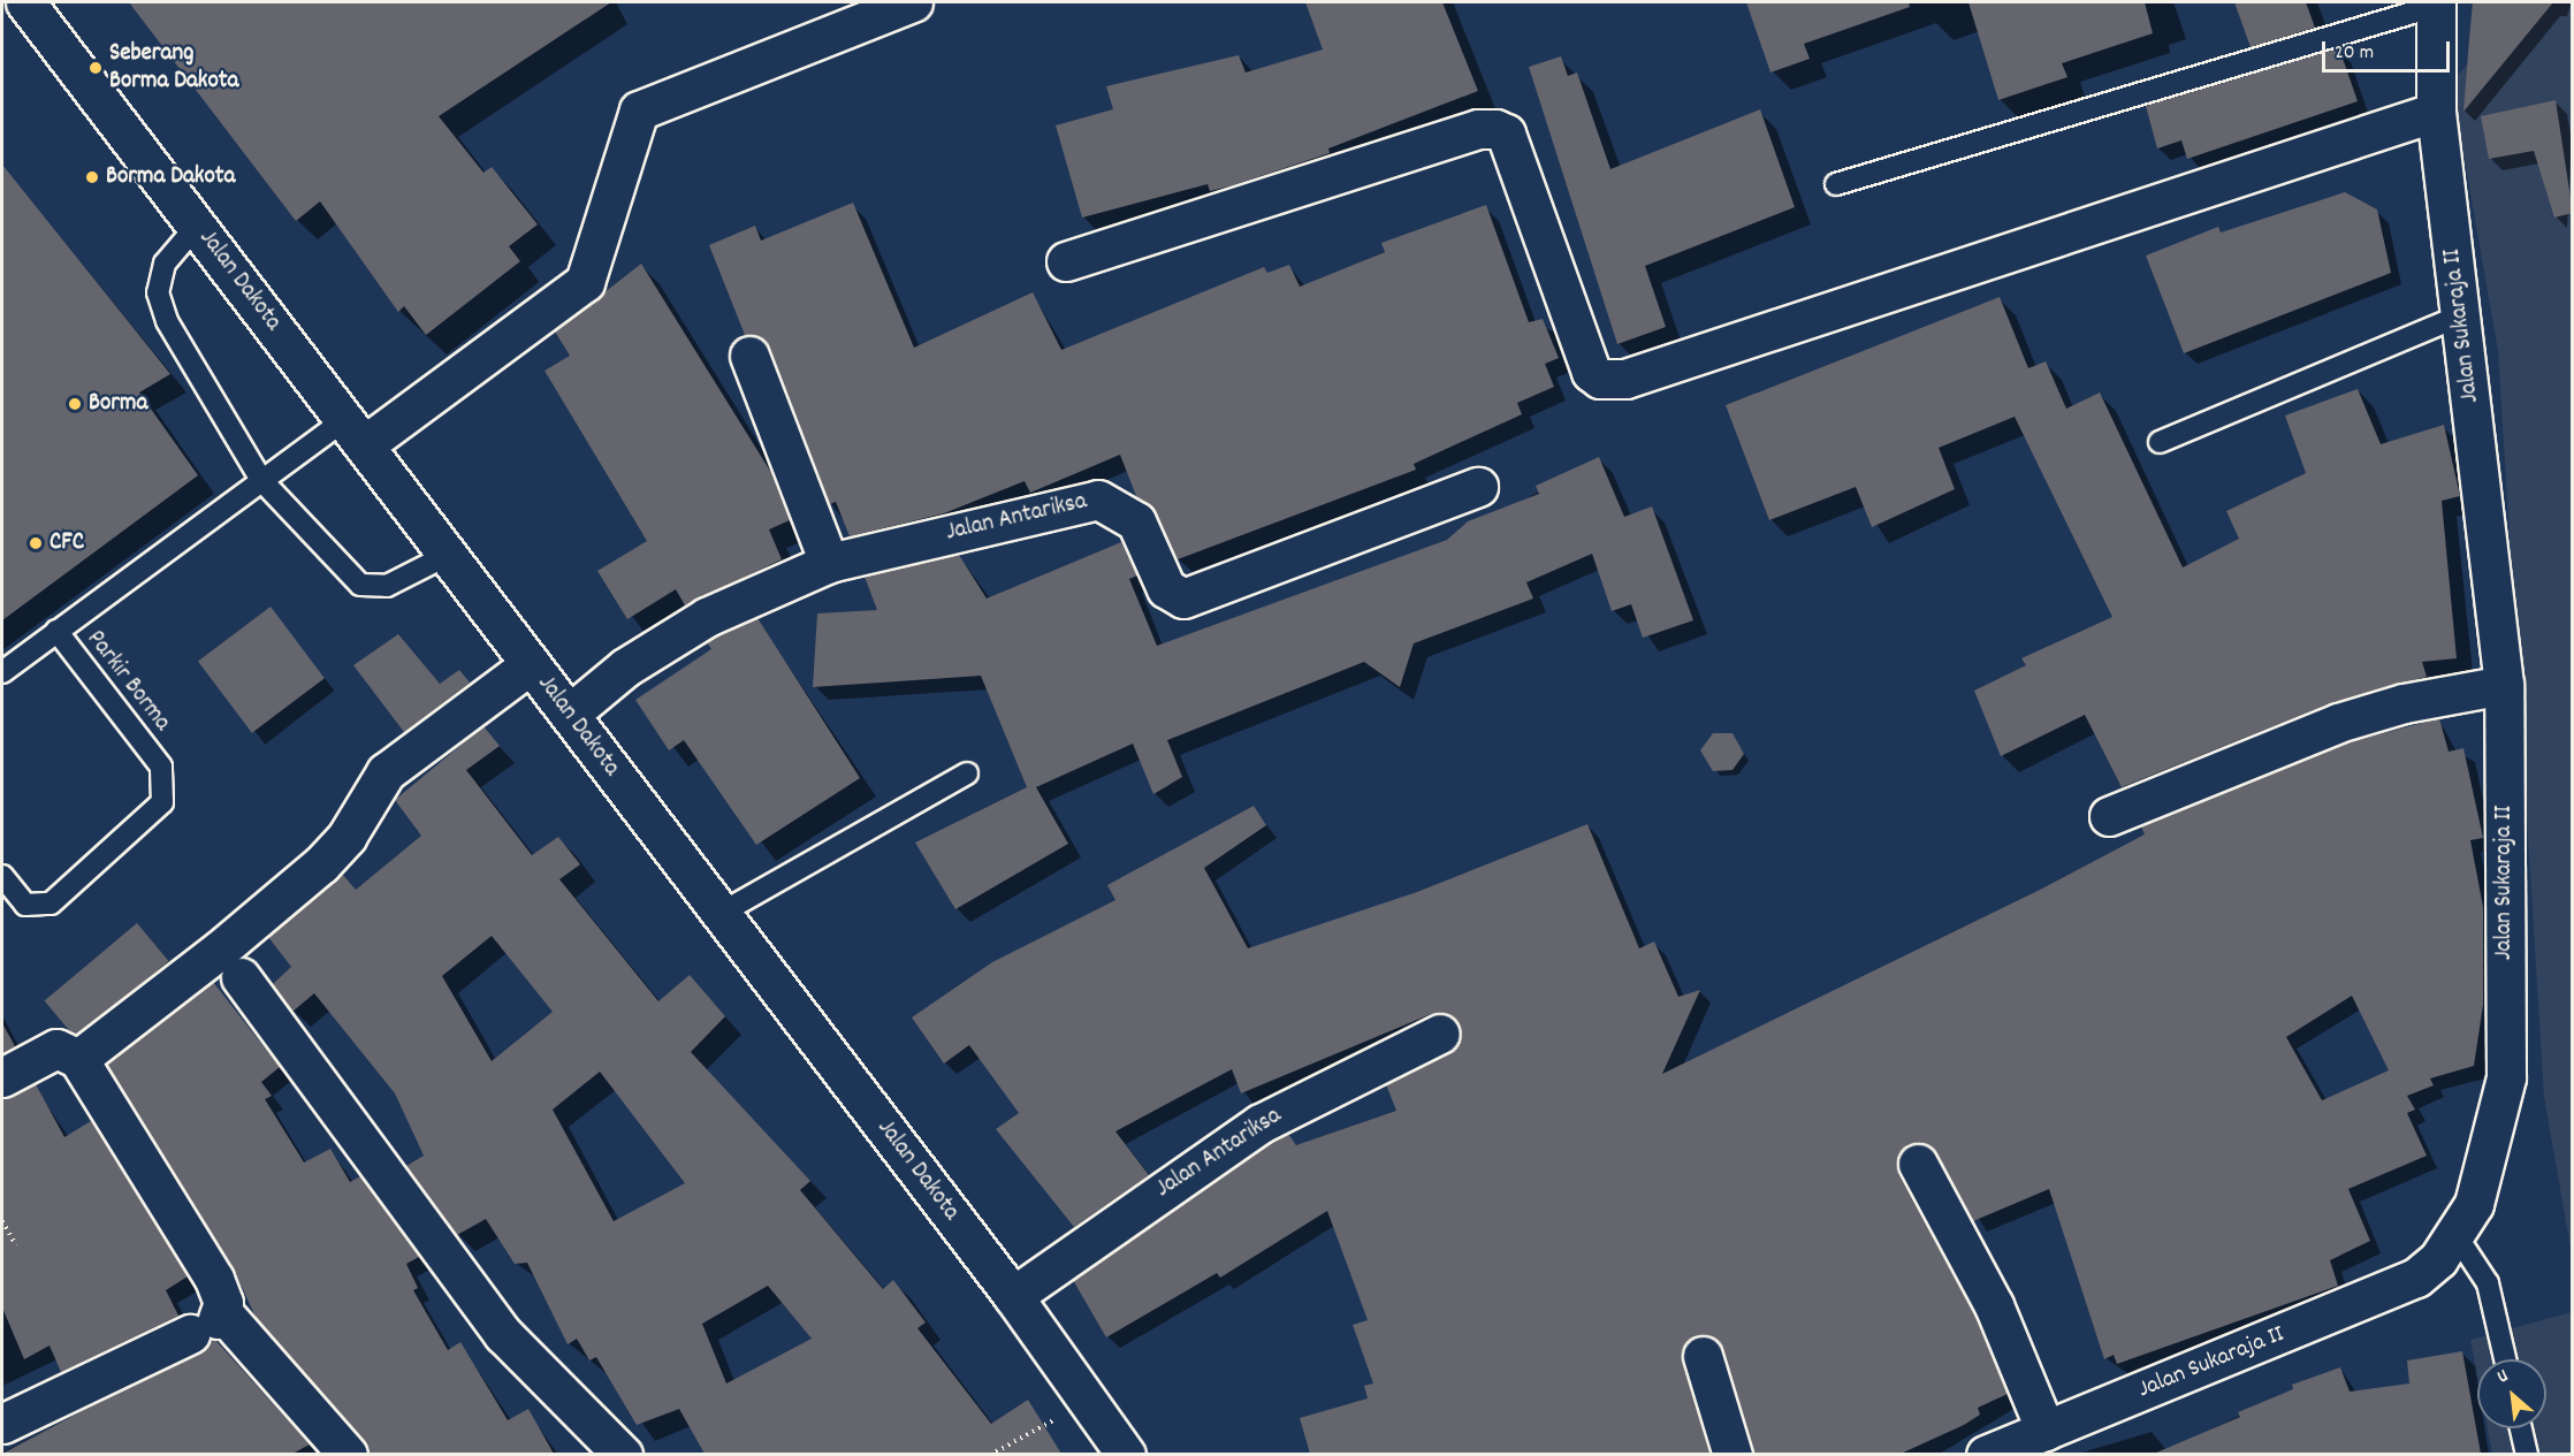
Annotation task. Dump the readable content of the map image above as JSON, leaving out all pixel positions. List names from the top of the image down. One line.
{"streets":{"street":["Jalan Dakota","Jalan Sukaraja II","Jalan Antariksa"],"lane":["Parkir Borma"]},"crossings":[["Jalan Dakota","Jalan Antariksa"],["Jalan Dakota","Parkir Borma"]],"places":["Seberang Borma Dakota","Borma Dakota","Borma","CFC"],"scale_bar":"20 m","north":"top left"}
